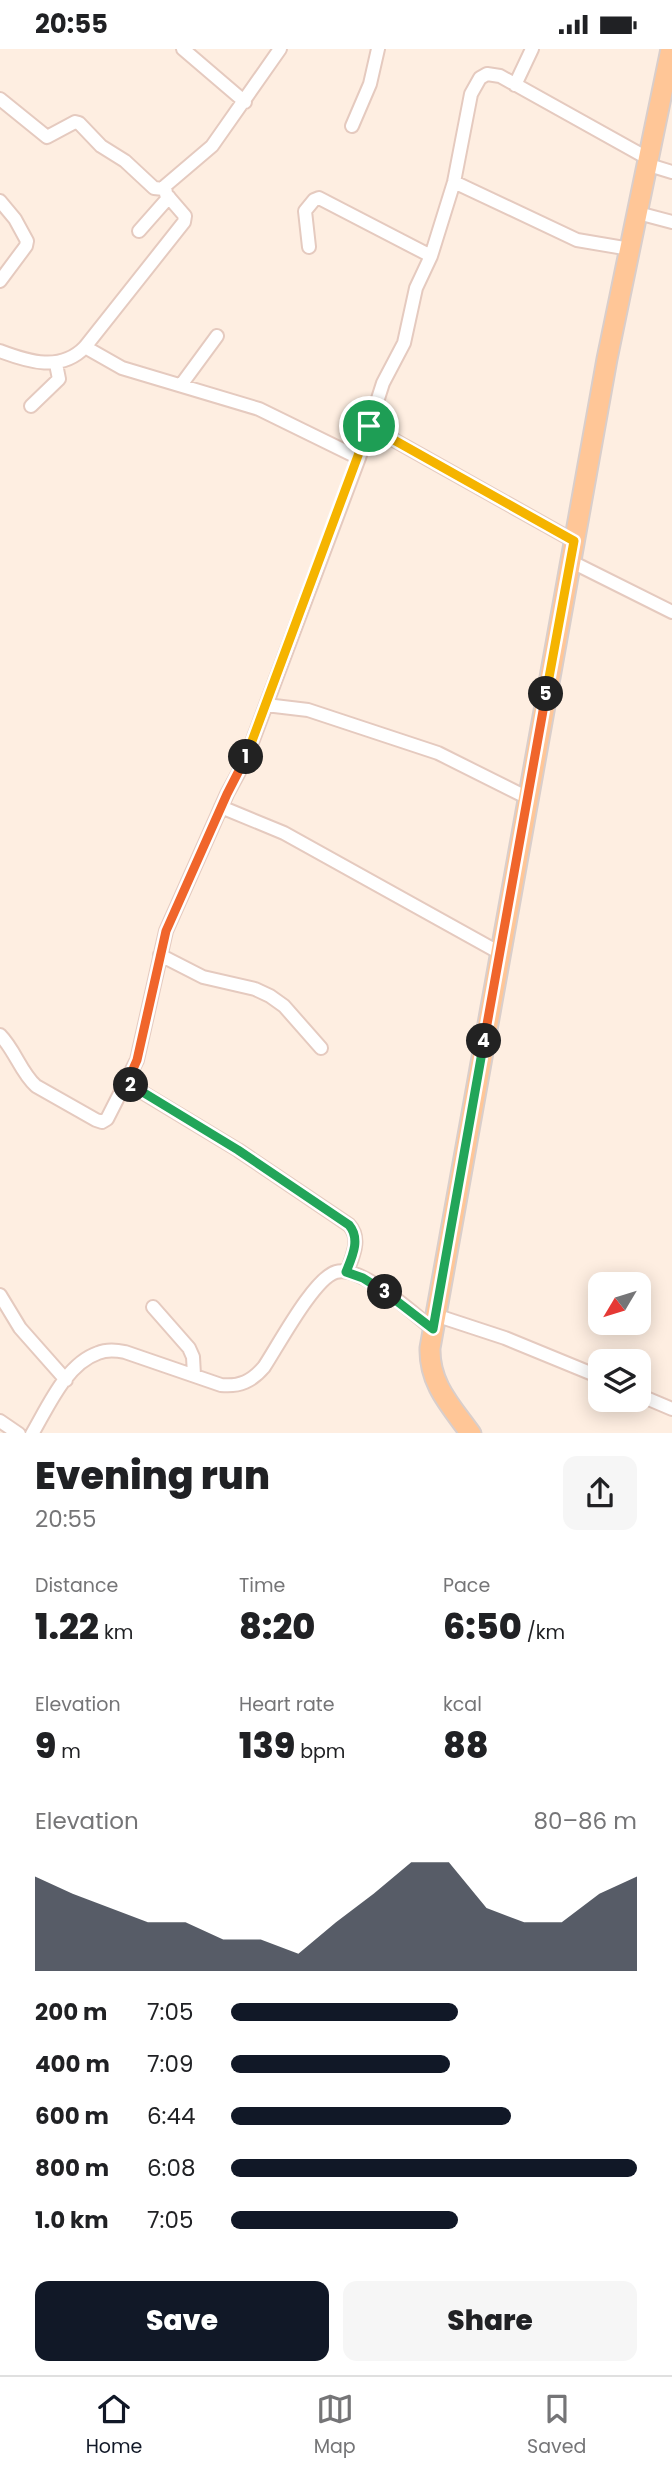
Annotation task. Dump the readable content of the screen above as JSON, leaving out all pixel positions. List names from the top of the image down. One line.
{"north":"bottom left","page":{"status":"20:55","pins":["5","1","4","2","3"],"heading":["Evening run","20:55"],"stats":[["Distance","1.22 km"],["Time","8:20"],["Pace","6:50 /km"],["Elevation","9 m"],["Heart rate","139 bpm"],["kcal","88"]],"chart":["Elevation","80–86 m"],"list":[{"name":"200 m","note":"7:05"},{"name":"400 m","note":"7:09"},{"name":"600 m","note":"6:44"},{"name":"800 m","note":"6:08"},{"name":"1.0 km","note":"7:05"}],"buttons":["Save","Share"],"tabs":["Home","Map","Saved"]}}
